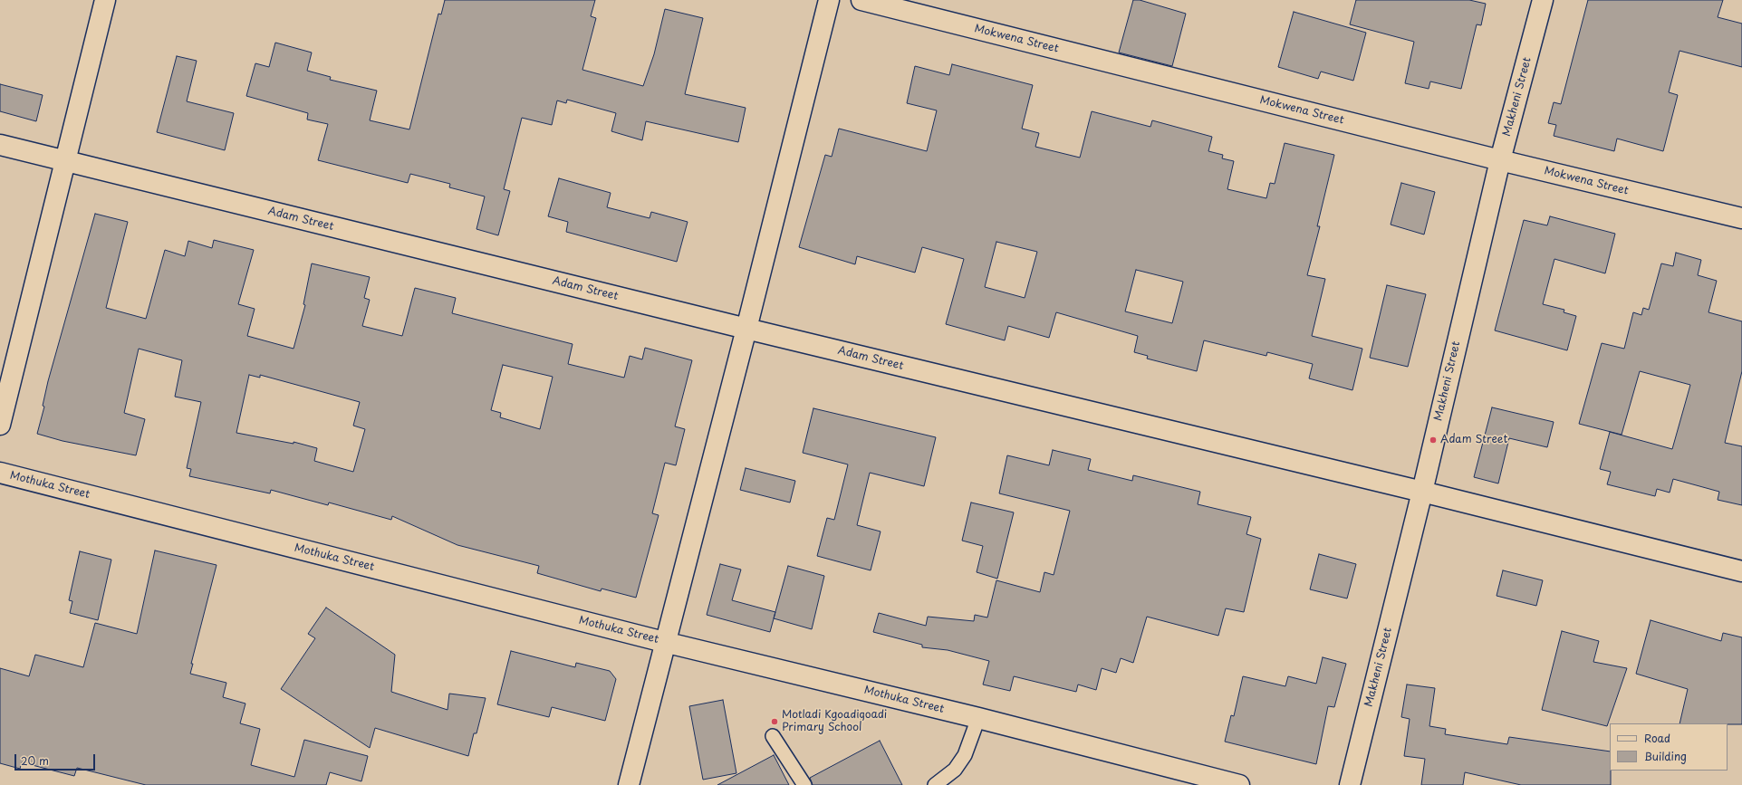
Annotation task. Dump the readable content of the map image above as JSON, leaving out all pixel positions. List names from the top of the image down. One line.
{"streets":{"street":["Mokwena Street","Makheni Street","Adam Street","Mothuka Street"]},"crossings":[["Mokwena Street","Makheni Street"],["Makheni Street","Adam Street"]],"places":["Adam Street","Motladi Kgoadigoadi Primary School"],"legend":["Road","Building"],"scale_bar":"20 m"}
